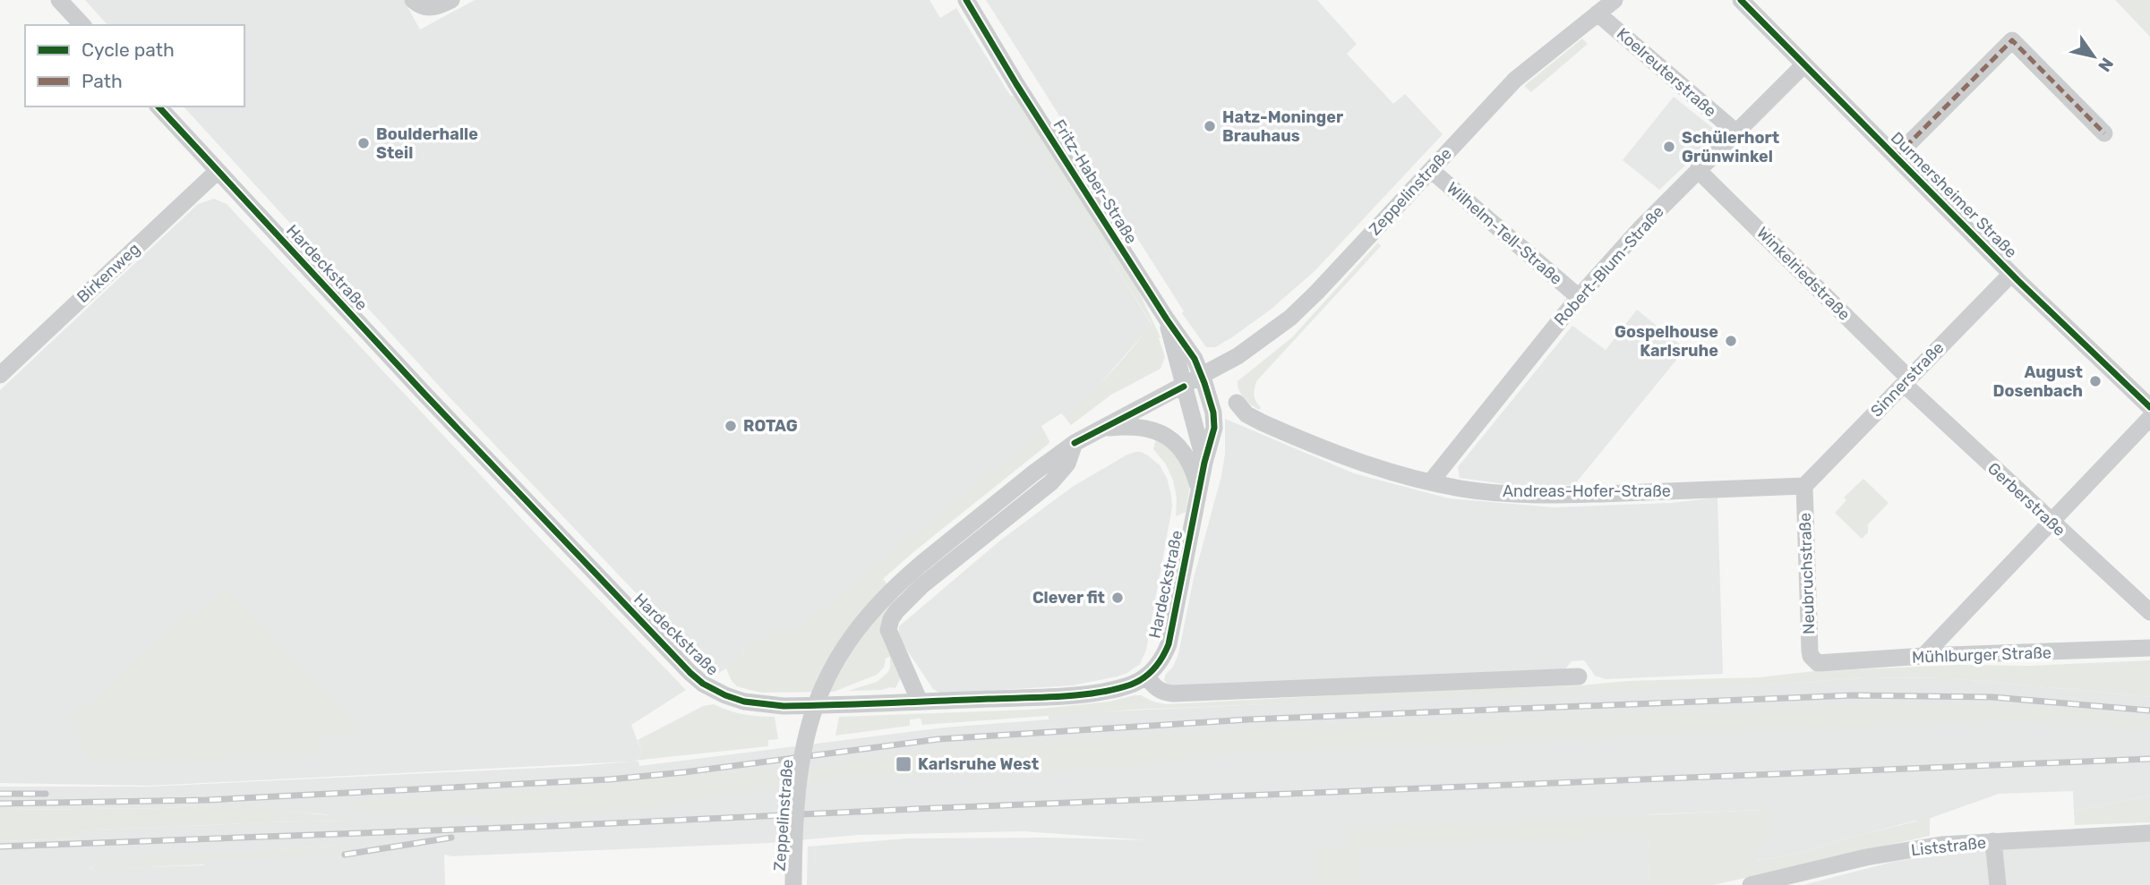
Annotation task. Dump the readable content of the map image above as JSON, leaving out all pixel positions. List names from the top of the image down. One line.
{"streets":{"street":["Koelreuterstraße","Fritz-Haber-Straße","Zeppelinstraße","Durmersheimer Straße","Wilhelm-Tell-Straße","Robert-Blum-Straße","Hardeckstraße","Birkenweg","Winkelriedstraße","Sinnerstraße","Andreas-Hofer-Straße","Gerberstraße","Neubruchstraße","Mühlburger Straße","Liststraße"]},"crossings":[["Koelreuterstraße","Zeppelinstraße"],["Koelreuterstraße","Robert-Blum-Straße"],["Fritz-Haber-Straße","Zeppelinstraße"],["Fritz-Haber-Straße","Hardeckstraße"],["Zeppelinstraße","Wilhelm-Tell-Straße"],["Zeppelinstraße","Hardeckstraße"],["Durmersheimer Straße","Robert-Blum-Straße"],["Durmersheimer Straße","Sinnerstraße"],["Wilhelm-Tell-Straße","Robert-Blum-Straße"],["Robert-Blum-Straße","Winkelriedstraße"],["Robert-Blum-Straße","Andreas-Hofer-Straße"],["Hardeckstraße","Birkenweg"],["Winkelriedstraße","Sinnerstraße"],["Winkelriedstraße","Gerberstraße"],["Sinnerstraße","Andreas-Hofer-Straße"],["Sinnerstraße","Gerberstraße"],["Sinnerstraße","Neubruchstraße"],["Andreas-Hofer-Straße","Neubruchstraße"],["Neubruchstraße","Mühlburger Straße"]],"places":{"other":["Hatz-Moninger Brauhaus","Boulderhalle Steil","Schülerhort Grünwinkel","Gospelhouse Karlsruhe","August Dosenbach","ROTAG","Clever fit"],"transit":["Karlsruhe West"]},"legend":["Cycle path","Path"],"north":"bottom right"}
